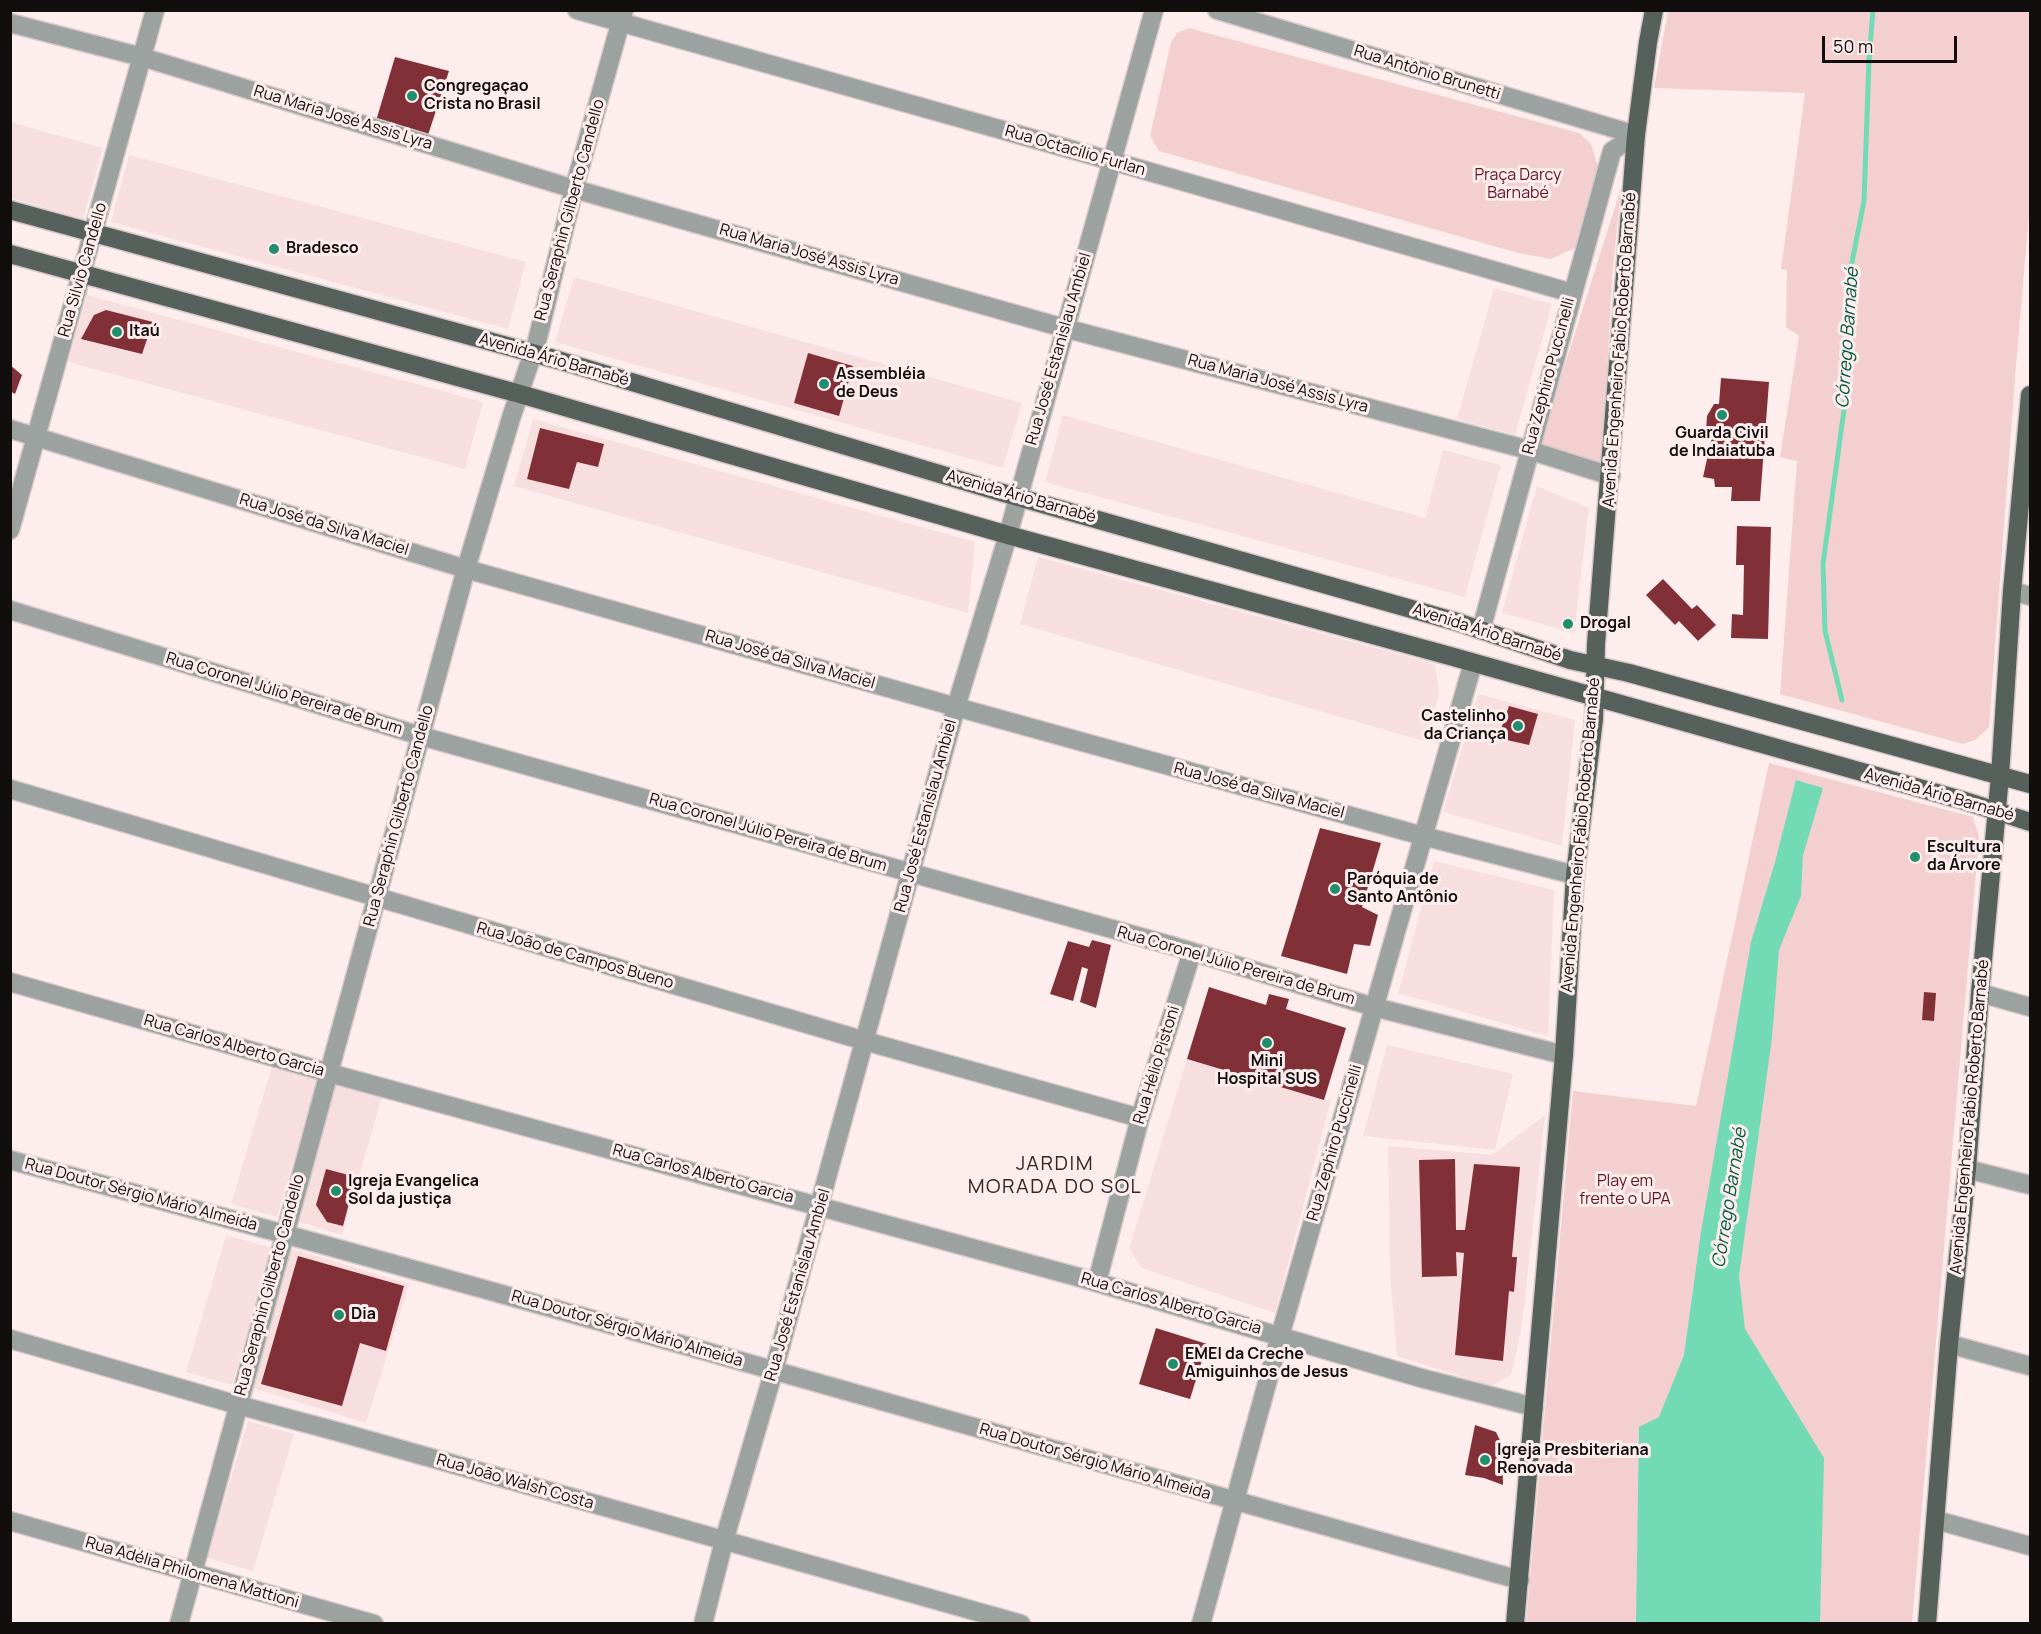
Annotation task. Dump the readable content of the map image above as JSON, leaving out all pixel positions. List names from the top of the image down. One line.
{"streets":{"main road":["Avenida Engenheiro Fábio Roberto Barnabé","Avenida Ário Barnabé"],"street":["Rua Antônio Brunetti","Rua Maria José Assis Lyra","Rua Octacílio Furlan","Rua Seraphin Gilberto Candello","Rua Silvio Candello","Rua José Estanislau Ambiel","Rua Zephiro Puccinelli","Rua José da Silva Maciel","Rua Coronel Júlio Pereira de Brum","Rua João de Campos Bueno","Rua Carlos Alberto Garcia","Rua Hélio Pistoni","Rua Doutor Sérgio Mário Almeida","Rua João Walsh Costa","Rua Adélia Philomena Mattioni"]},"crossings":[["Rua Antônio Brunetti","Avenida Engenheiro Fábio Roberto Barnabé"],["Rua Antônio Brunetti","Rua Zephiro Puccinelli"],["Rua Maria José Assis Lyra","Rua Seraphin Gilberto Candello"],["Rua Maria José Assis Lyra","Rua Silvio Candello"],["Rua Maria José Assis Lyra","Rua José Estanislau Ambiel"],["Rua Maria José Assis Lyra","Avenida Engenheiro Fábio Roberto Barnabé"],["Rua Maria José Assis Lyra","Rua Zephiro Puccinelli"],["Rua Octacílio Furlan","Rua Seraphin Gilberto Candello"],["Rua Octacílio Furlan","Rua José Estanislau Ambiel"],["Rua Octacílio Furlan","Rua Zephiro Puccinelli"],["Rua Seraphin Gilberto Candello","Avenida Ário Barnabé"],["Rua Seraphin Gilberto Candello","Rua José da Silva Maciel"],["Rua Seraphin Gilberto Candello","Rua Coronel Júlio Pereira de Brum"],["Rua Seraphin Gilberto Candello","Rua João de Campos Bueno"],["Rua Seraphin Gilberto Candello","Rua Carlos Alberto Garcia"],["Rua Seraphin Gilberto Candello","Rua Doutor Sérgio Mário Almeida"],["Rua Seraphin Gilberto Candello","Rua João Walsh Costa"],["Rua Seraphin Gilberto Candello","Rua Adélia Philomena Mattioni"],["Rua Silvio Candello","Avenida Ário Barnabé"],["Rua Silvio Candello","Rua José da Silva Maciel"],["Rua José Estanislau Ambiel","Avenida Ário Barnabé"],["Rua José Estanislau Ambiel","Rua José da Silva Maciel"],["Rua José Estanislau Ambiel","Rua Coronel Júlio Pereira de Brum"],["Rua José Estanislau Ambiel","Rua João de Campos Bueno"],["Rua José Estanislau Ambiel","Rua Carlos Alberto Garcia"],["Rua José Estanislau Ambiel","Rua Doutor Sérgio Mário Almeida"],["Rua José Estanislau Ambiel","Rua João Walsh Costa"],["Avenida Engenheiro Fábio Roberto Barnabé","Avenida Ário Barnabé"],["Avenida Engenheiro Fábio Roberto Barnabé","Rua Zephiro Puccinelli"],["Avenida Engenheiro Fábio Roberto Barnabé","Rua José da Silva Maciel"],["Avenida Engenheiro Fábio Roberto Barnabé","Rua Coronel Júlio Pereira de Brum"],["Avenida Engenheiro Fábio Roberto Barnabé","Rua Carlos Alberto Garcia"],["Avenida Engenheiro Fábio Roberto Barnabé","Rua Doutor Sérgio Mário Almeida"],["Avenida Ário Barnabé","Rua Zephiro Puccinelli"],["Rua Zephiro Puccinelli","Rua José da Silva Maciel"],["Rua Zephiro Puccinelli","Rua Coronel Júlio Pereira de Brum"],["Rua Zephiro Puccinelli","Rua Carlos Alberto Garcia"],["Rua Zephiro Puccinelli","Rua Doutor Sérgio Mário Almeida"],["Rua Coronel Júlio Pereira de Brum","Rua Hélio Pistoni"],["Rua João de Campos Bueno","Rua Hélio Pistoni"],["Rua Carlos Alberto Garcia","Rua Hélio Pistoni"]],"districts":["JARDIM MORADA DO SOL"],"water":["Córrego Barnabé"],"parks":["Praça Darcy Barnabé","Play em frente o UPA"],"places":["Congregaçao Crista no Brasil","Bradesco","Itaú","Assembléia de Deus","Guarda Civil de Indaiatuba","Drogal","Castelinho da Criança","Escultura da Árvore","Paróquia de Santo Antônio","Mini Hospital SUS","Igreja Evangelica Sol da justiça","Dia","EMEI da Creche Amiguinhos de Jesus","Igreja Presbiteriana Renovada"],"scale_bar":"50 m"}
